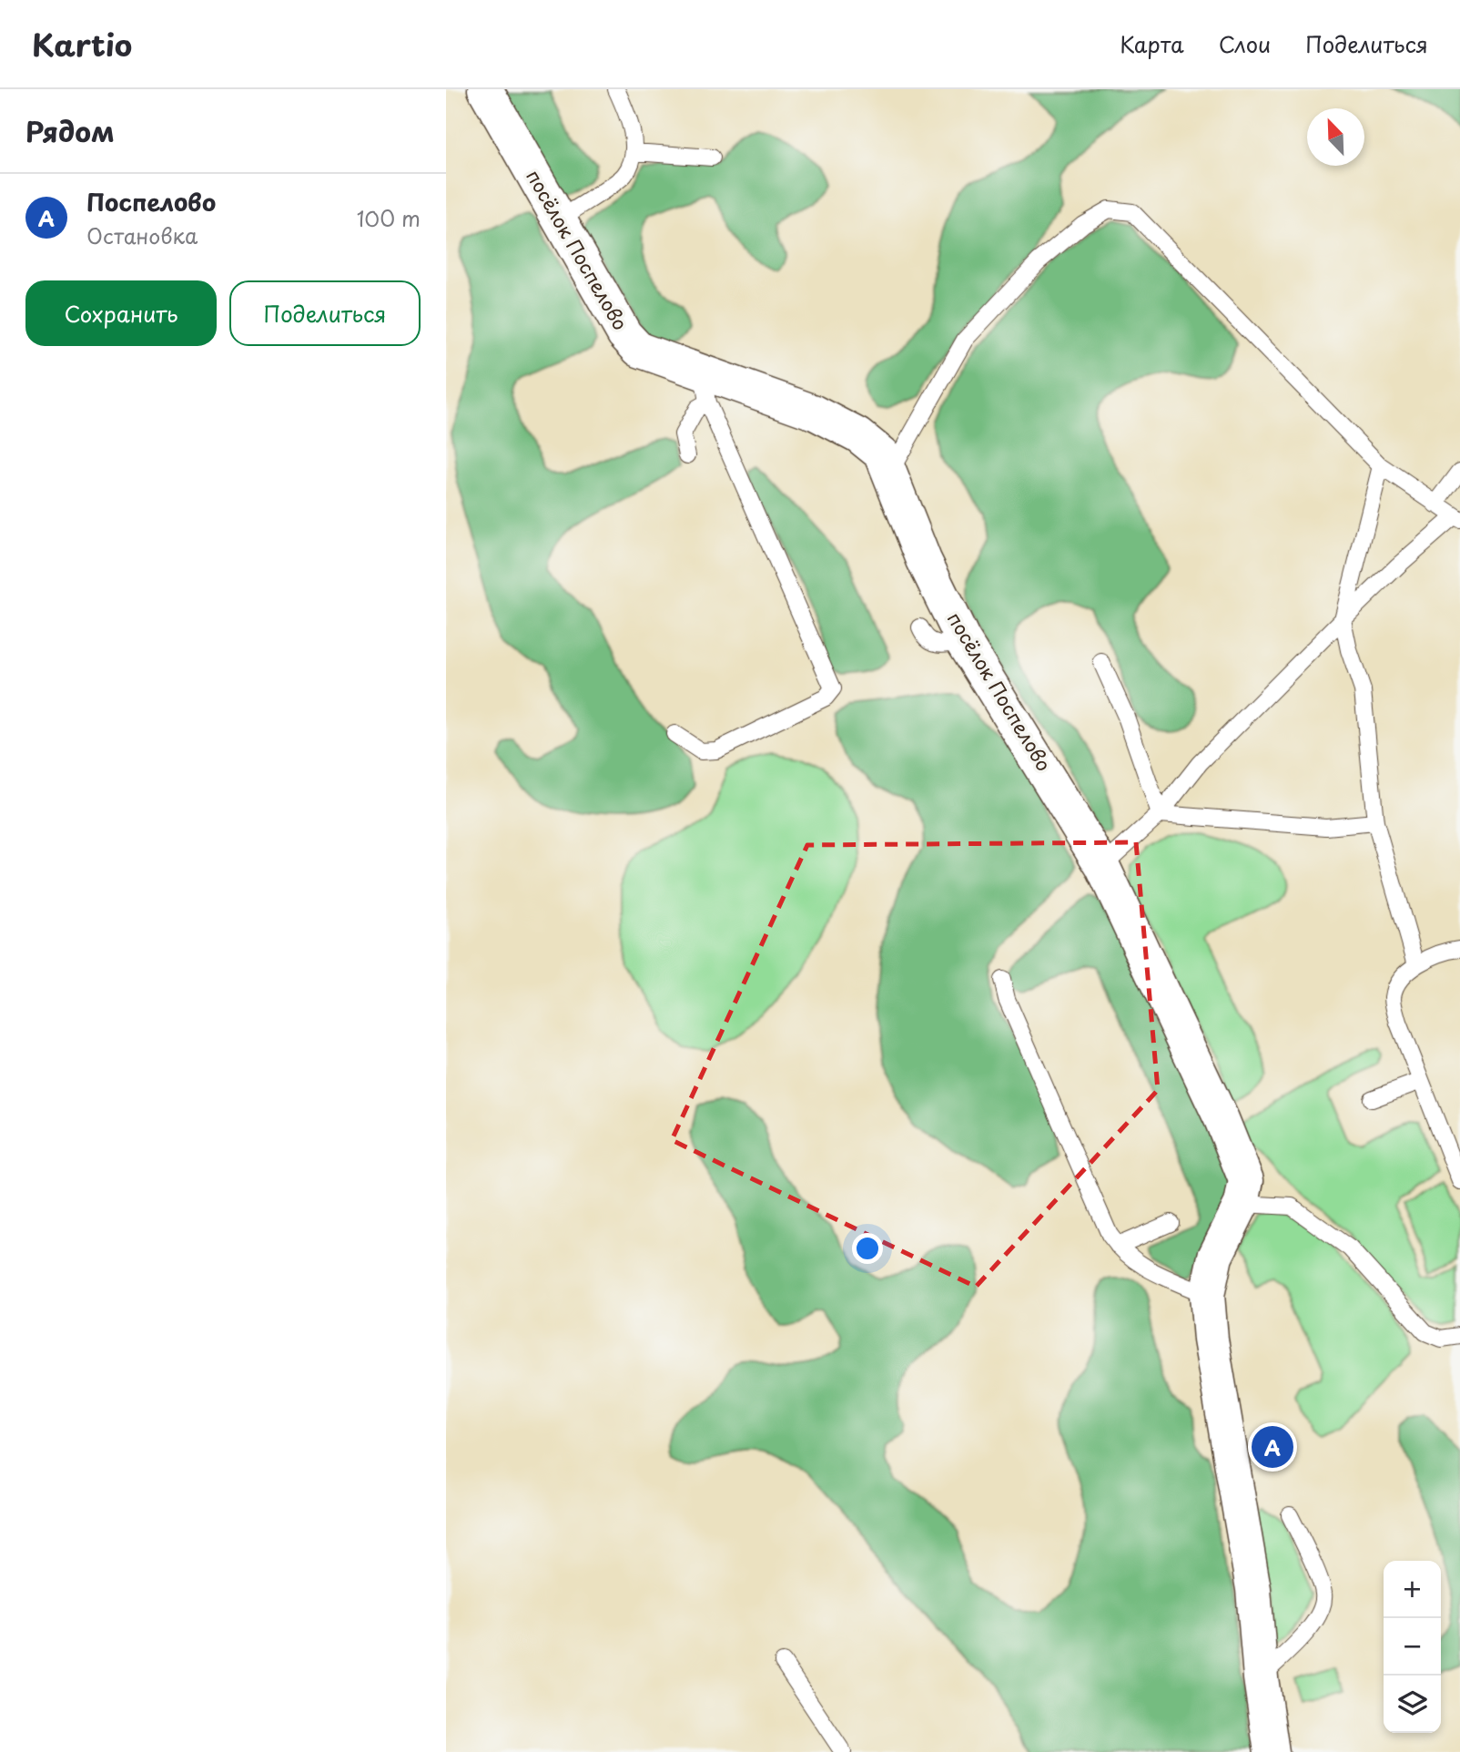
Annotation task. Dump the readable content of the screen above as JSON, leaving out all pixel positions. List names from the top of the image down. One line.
{"streets":{"street":["посёлок Поспелово"]},"north":"top left","page":{"header":"Kartio","nav":["Карта","Слои","Поделиться"],"heading":"Рядом","list":[{"mark":"A","name":"Поспелово","note":"Остановка","value":"100 m"}],"buttons":["Сохранить","Поделиться"],"pins":"A","map_buttons":["+","−"]}}
